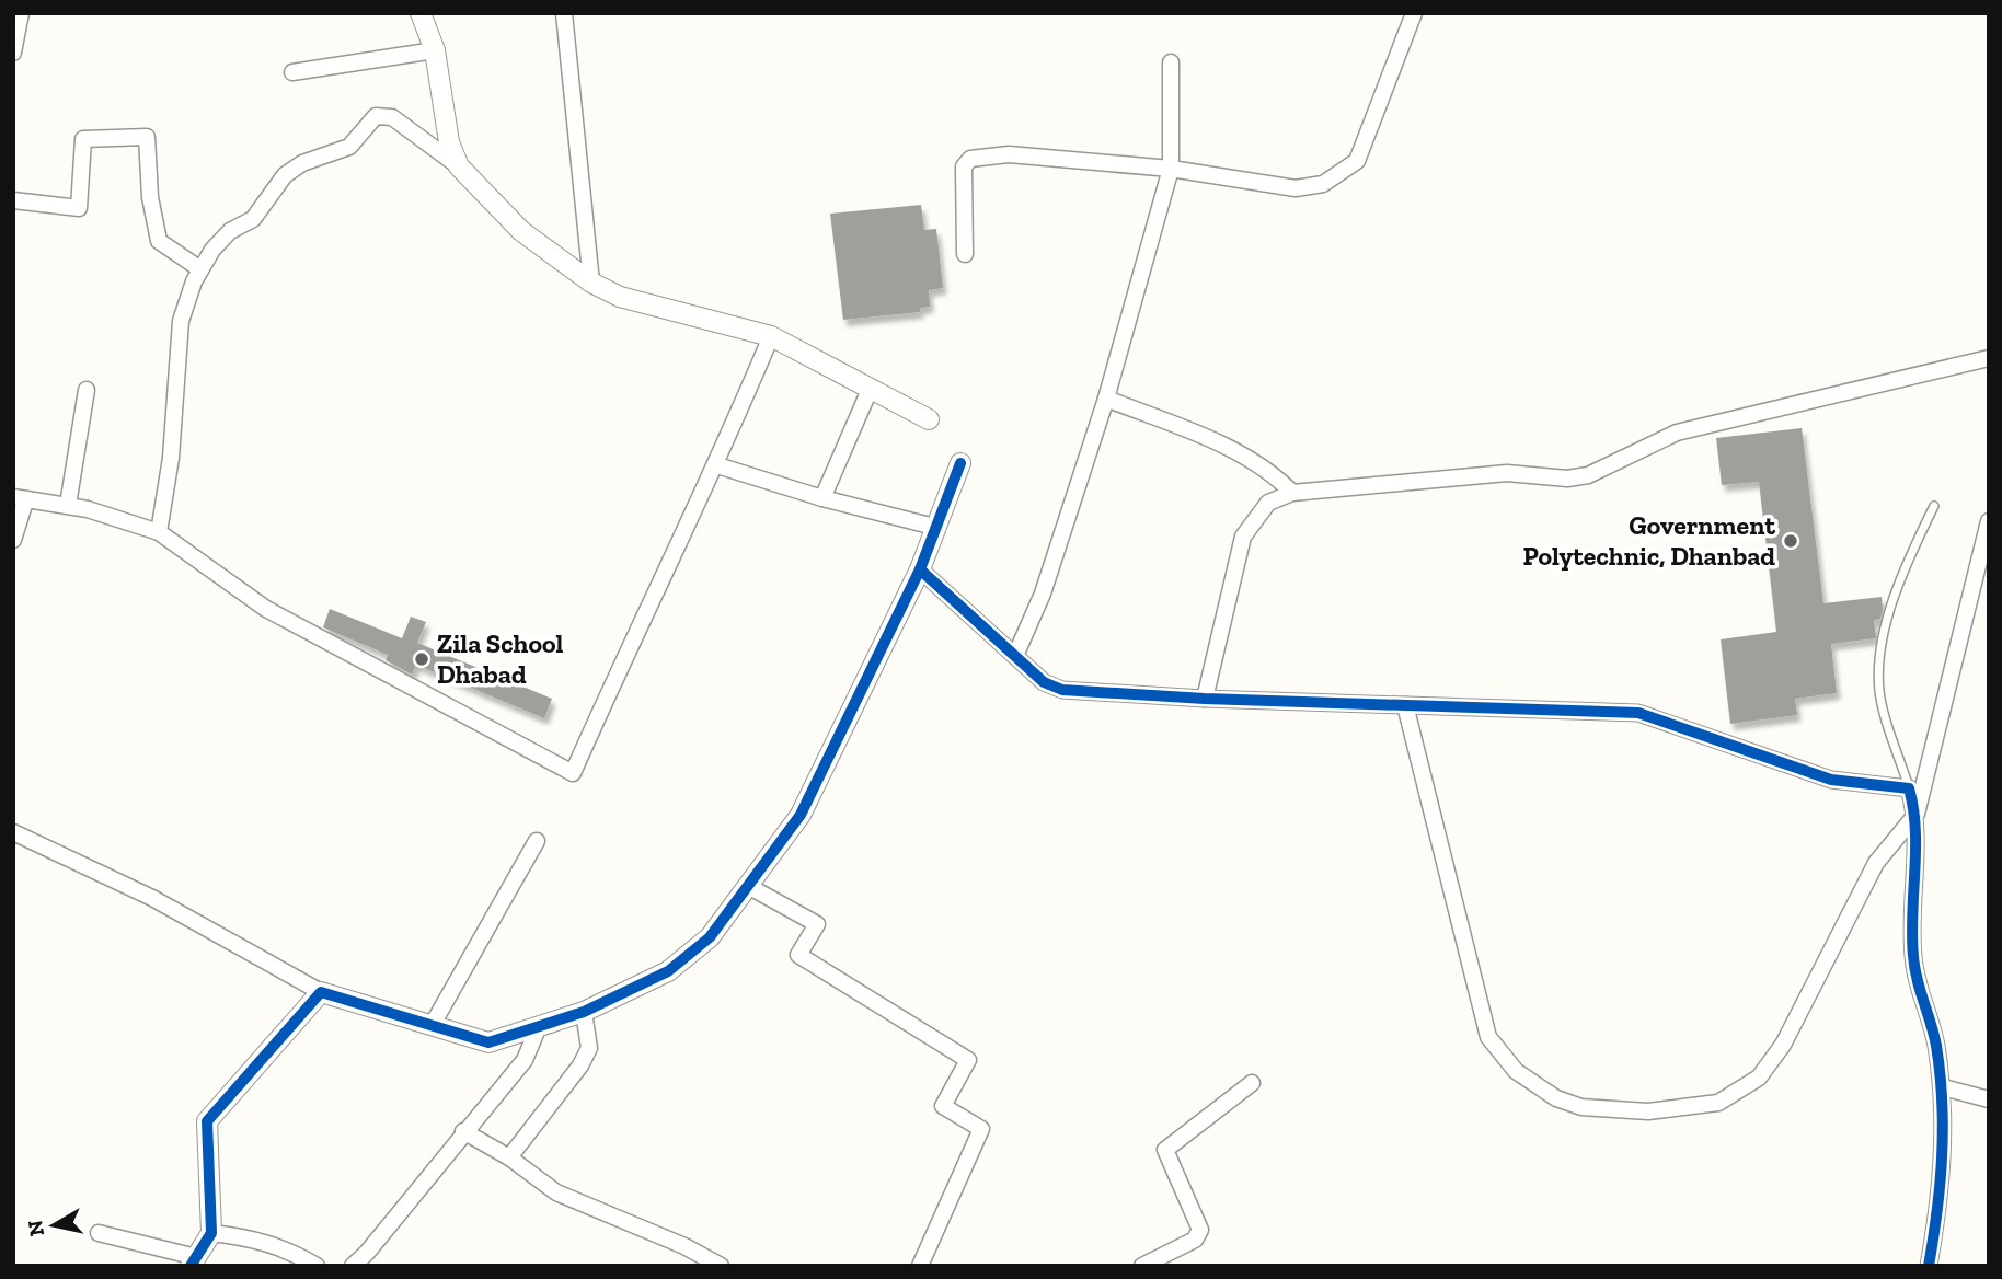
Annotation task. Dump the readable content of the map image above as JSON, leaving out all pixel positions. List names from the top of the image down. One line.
{"places":["Government Polytechnic, Dhanbad","Zila School Dhabad"],"north":"left"}
